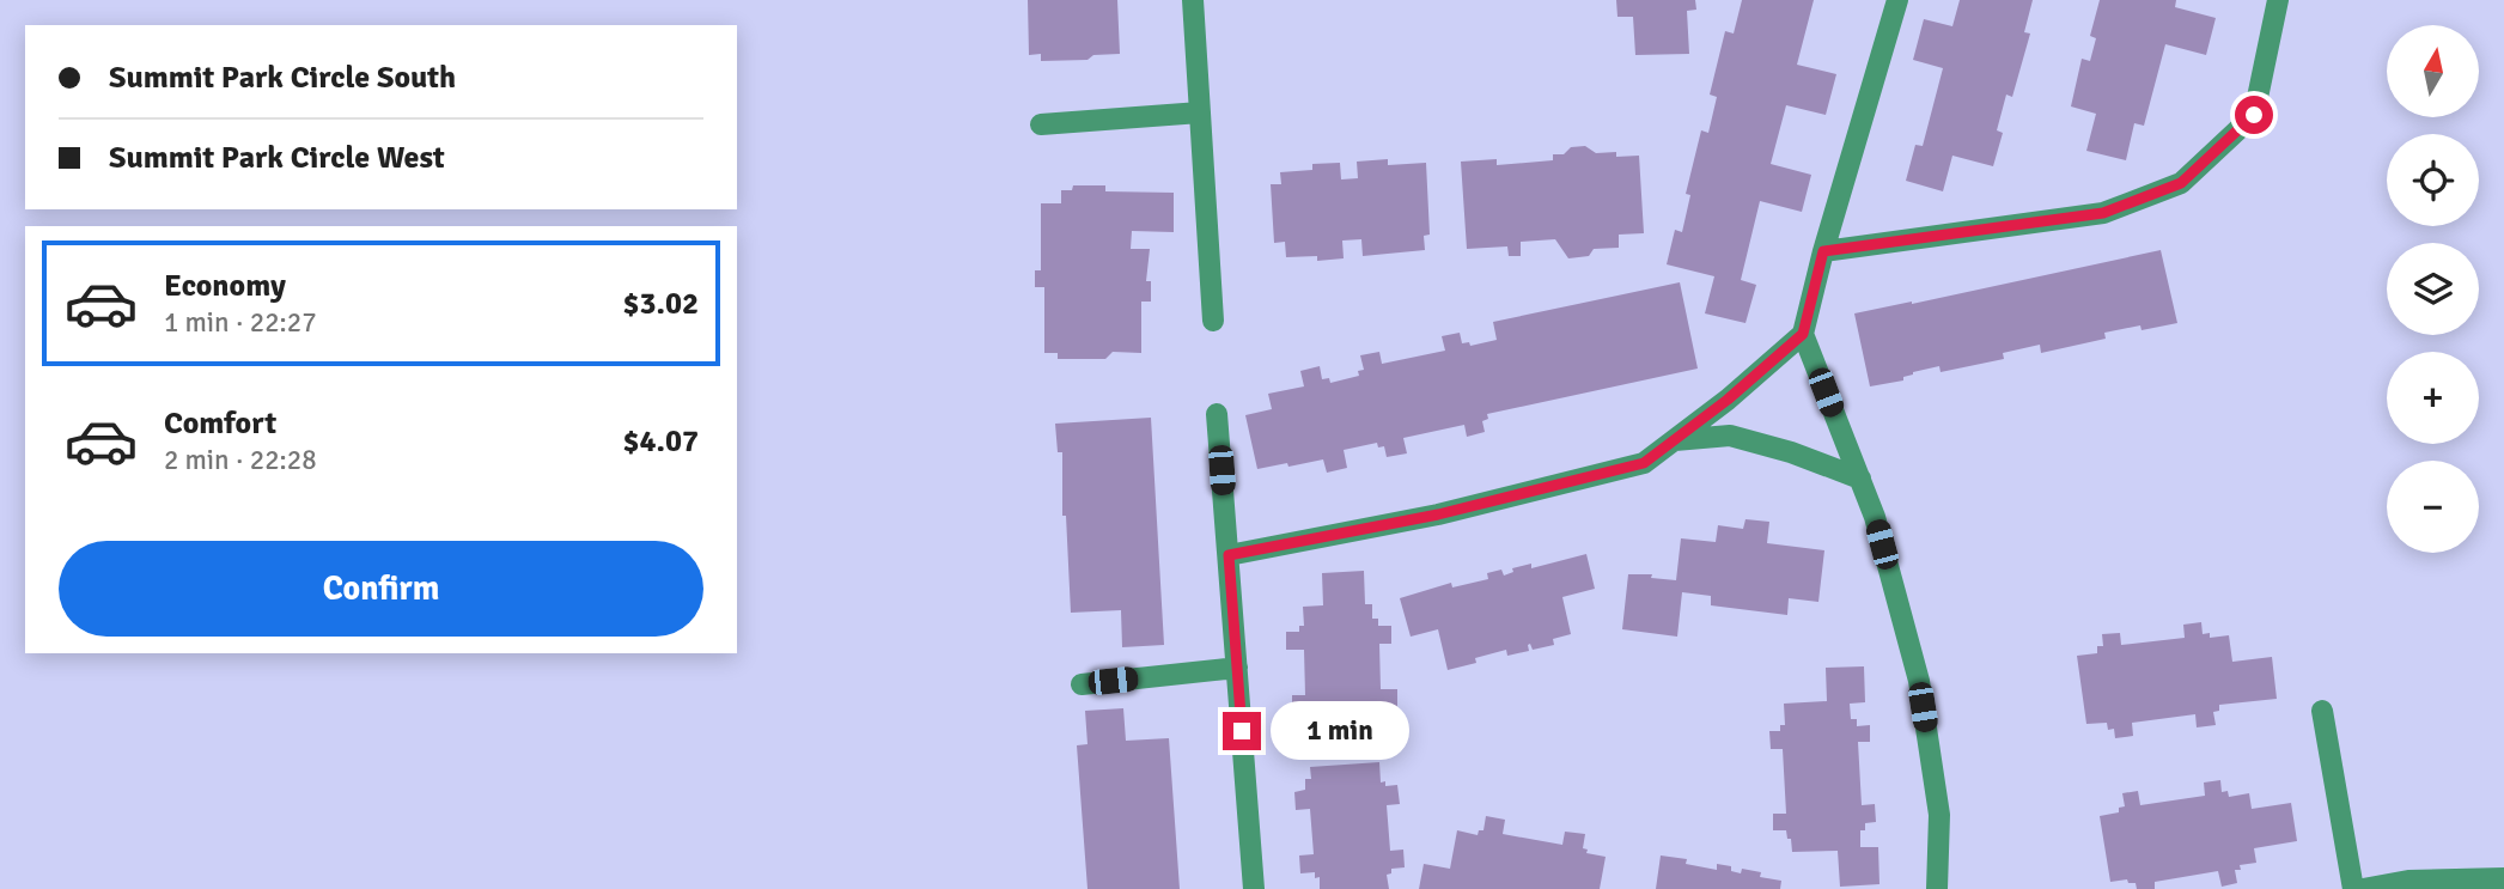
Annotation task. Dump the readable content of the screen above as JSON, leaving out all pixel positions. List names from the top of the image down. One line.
{"north":"top","page":{"map_buttons":["+","−"],"banner":["Summit Park Circle South","Summit Park Circle West"],"list":[{"name":"Economy","note":"1 min · 22:27","value":"$3.02"},{"name":"Comfort","note":"2 min · 22:28","value":"$4.07"}],"buttons":"Confirm","bubble":"1 min"}}
